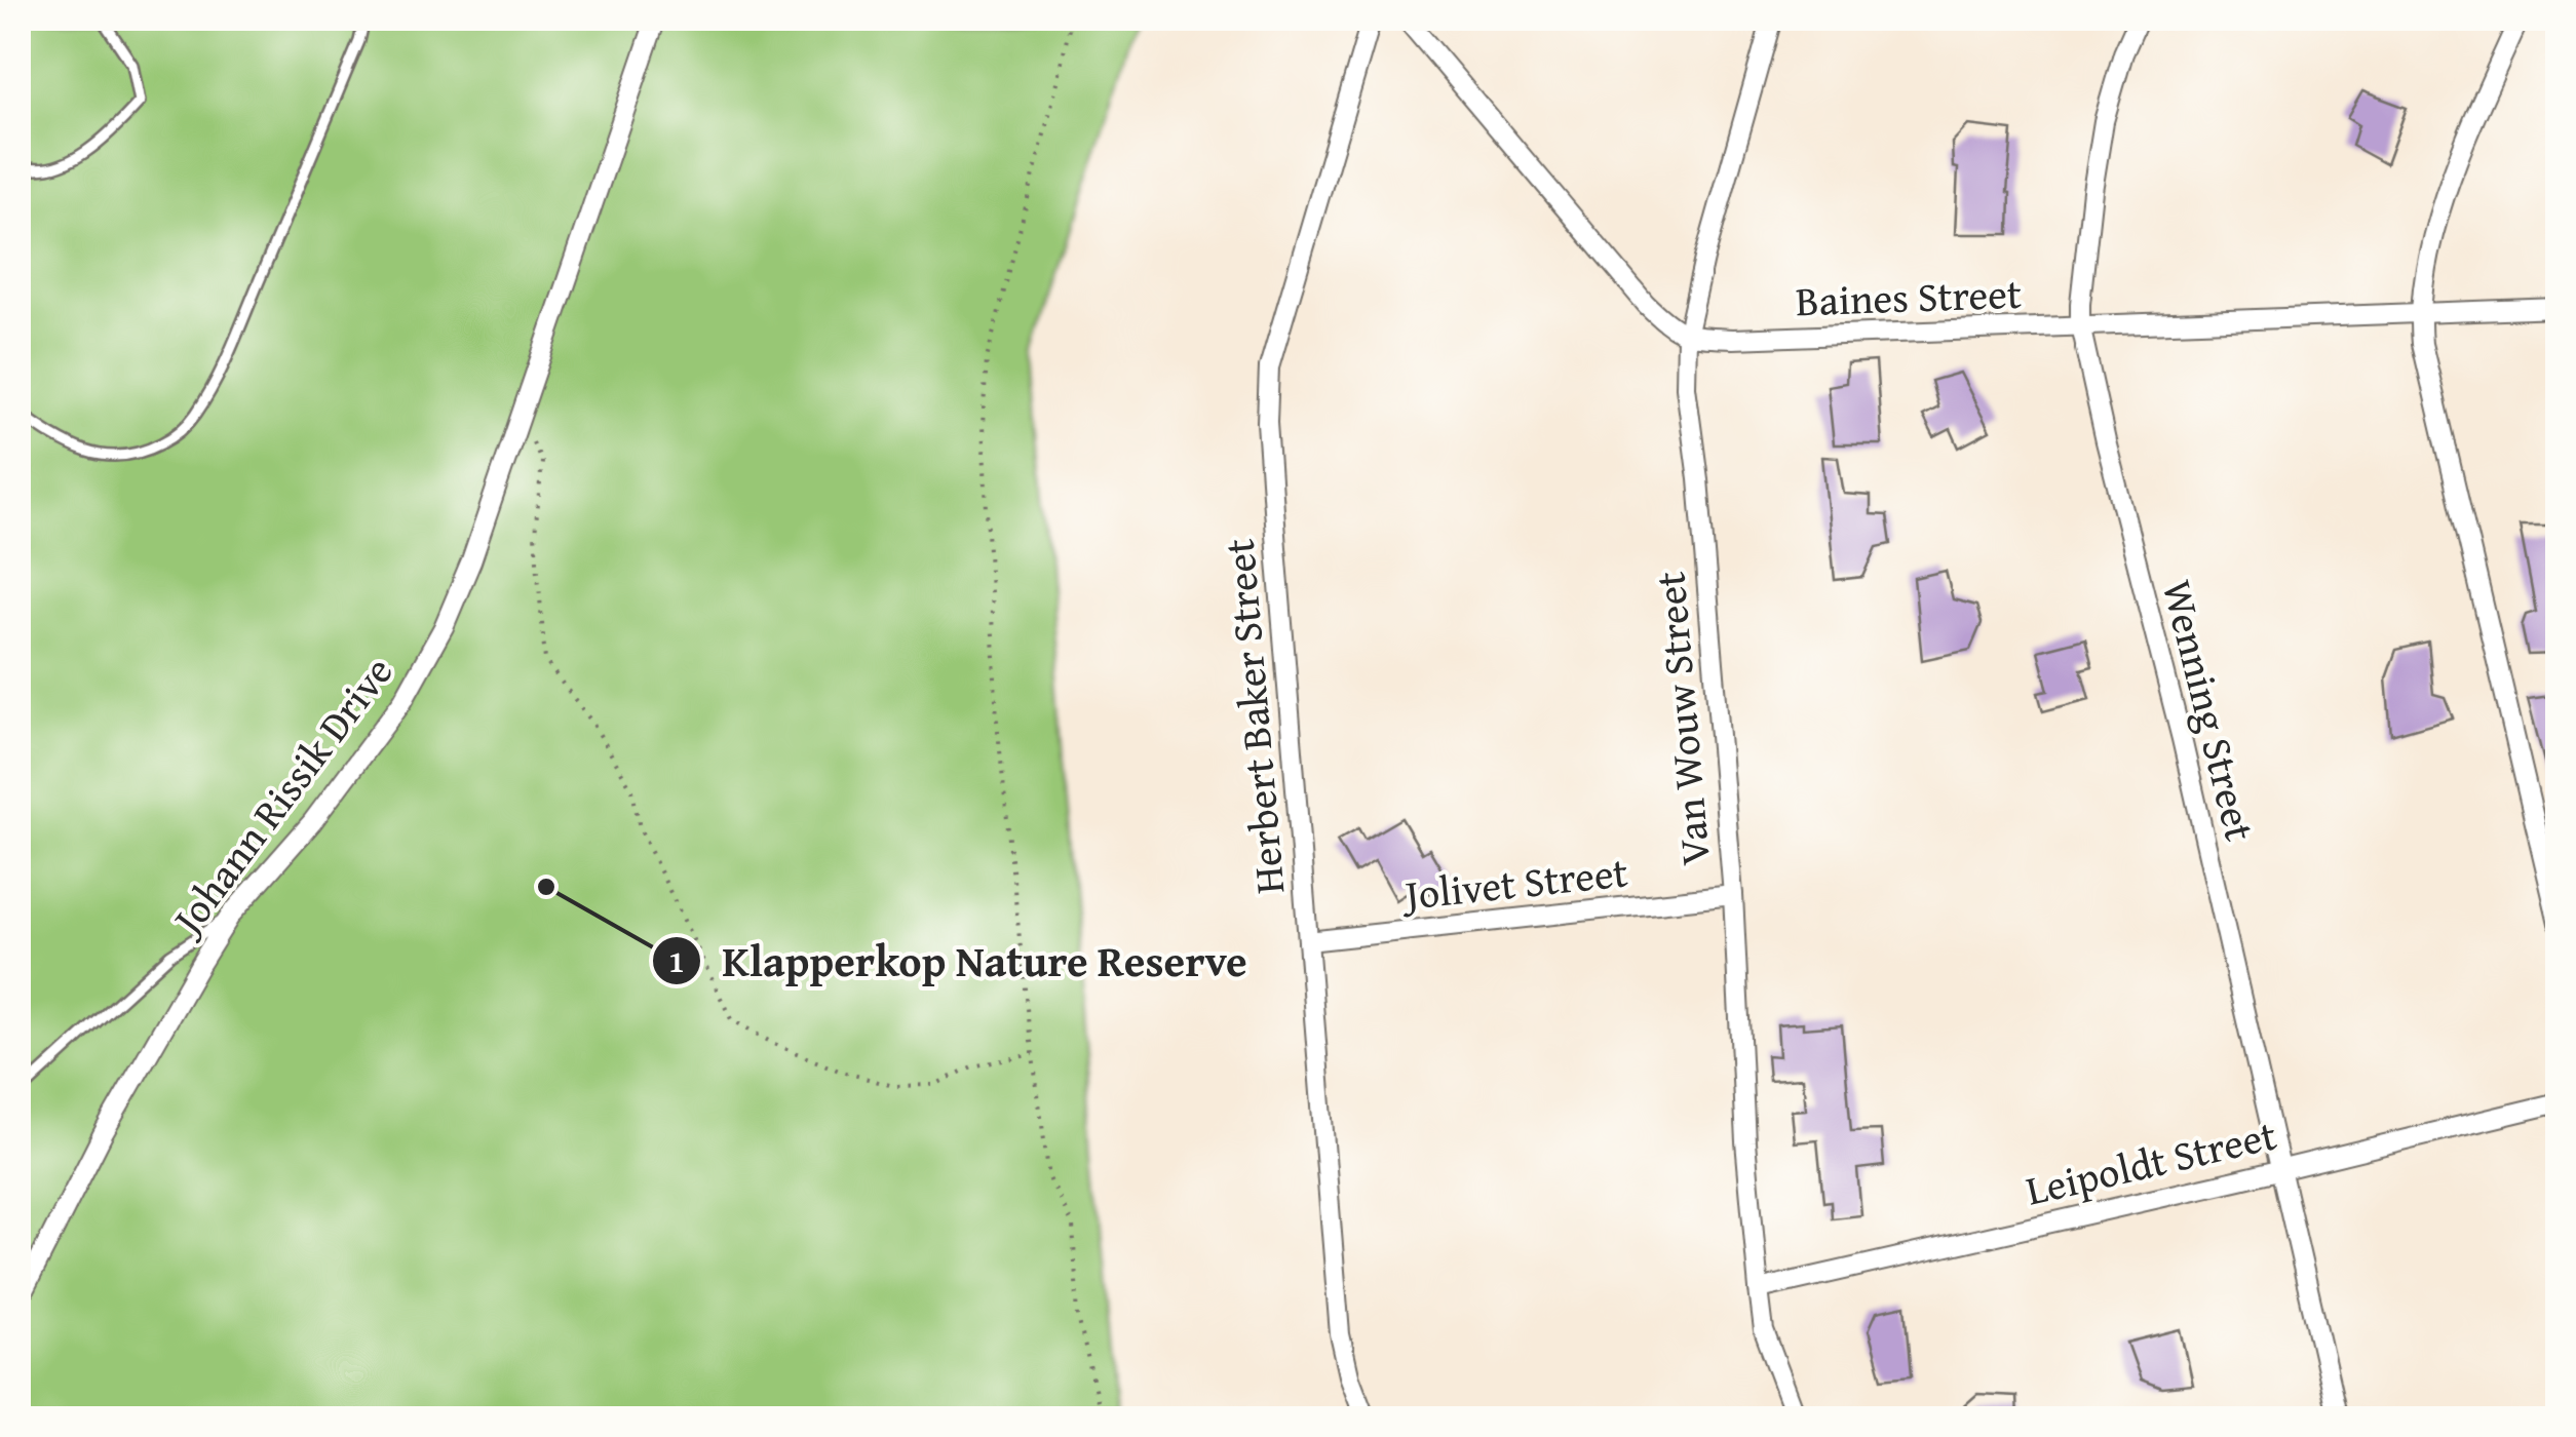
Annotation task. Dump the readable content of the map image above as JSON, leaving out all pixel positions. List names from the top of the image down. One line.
{"streets":{"street":["Baines Street","Wenning Street","Herbert Baker Street","Van Wouw Street","Johann Rissik Drive","Jolivet Street","Leipoldt Street"]},"crossings":[["Baines Street","Wenning Street"],["Baines Street","Van Wouw Street"],["Wenning Street","Leipoldt Street"],["Herbert Baker Street","Jolivet Street"],["Van Wouw Street","Jolivet Street"],["Van Wouw Street","Leipoldt Street"]],"places":["Klapperkop Nature Reserve"]}
